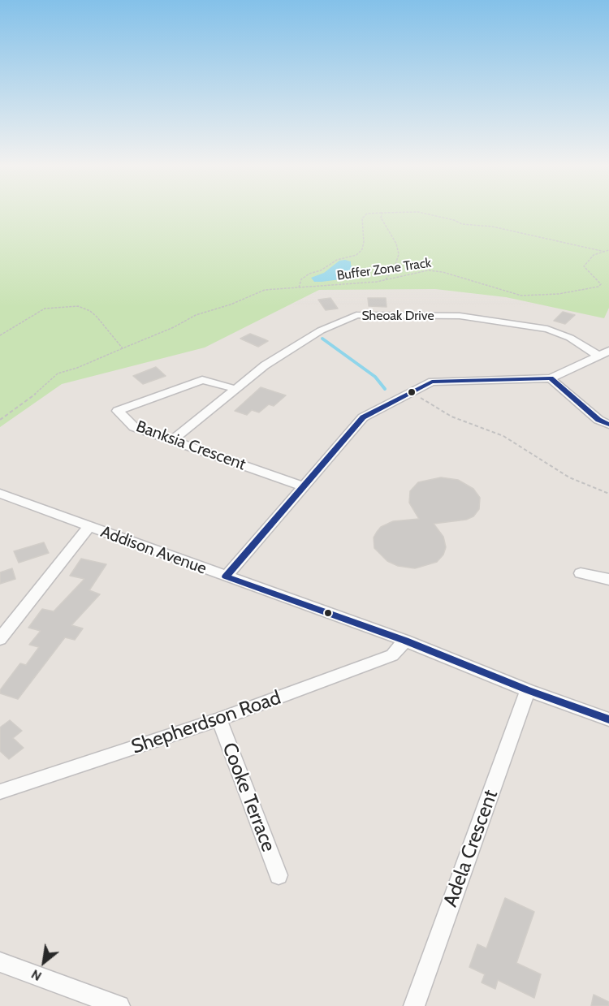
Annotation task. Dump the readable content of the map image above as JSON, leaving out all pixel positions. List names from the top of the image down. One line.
{"streets":{"street":["Sheoak Drive","Banksia Crescent","Addison Avenue","Shepherdson Road","Cooke Terrace","Adela Crescent"],"path":["Buffer Zone Track"]},"crossings":[["Sheoak Drive","Banksia Crescent"],["Addison Avenue","Shepherdson Road"],["Addison Avenue","Adela Crescent"],["Shepherdson Road","Cooke Terrace"]],"north":"bottom left"}
